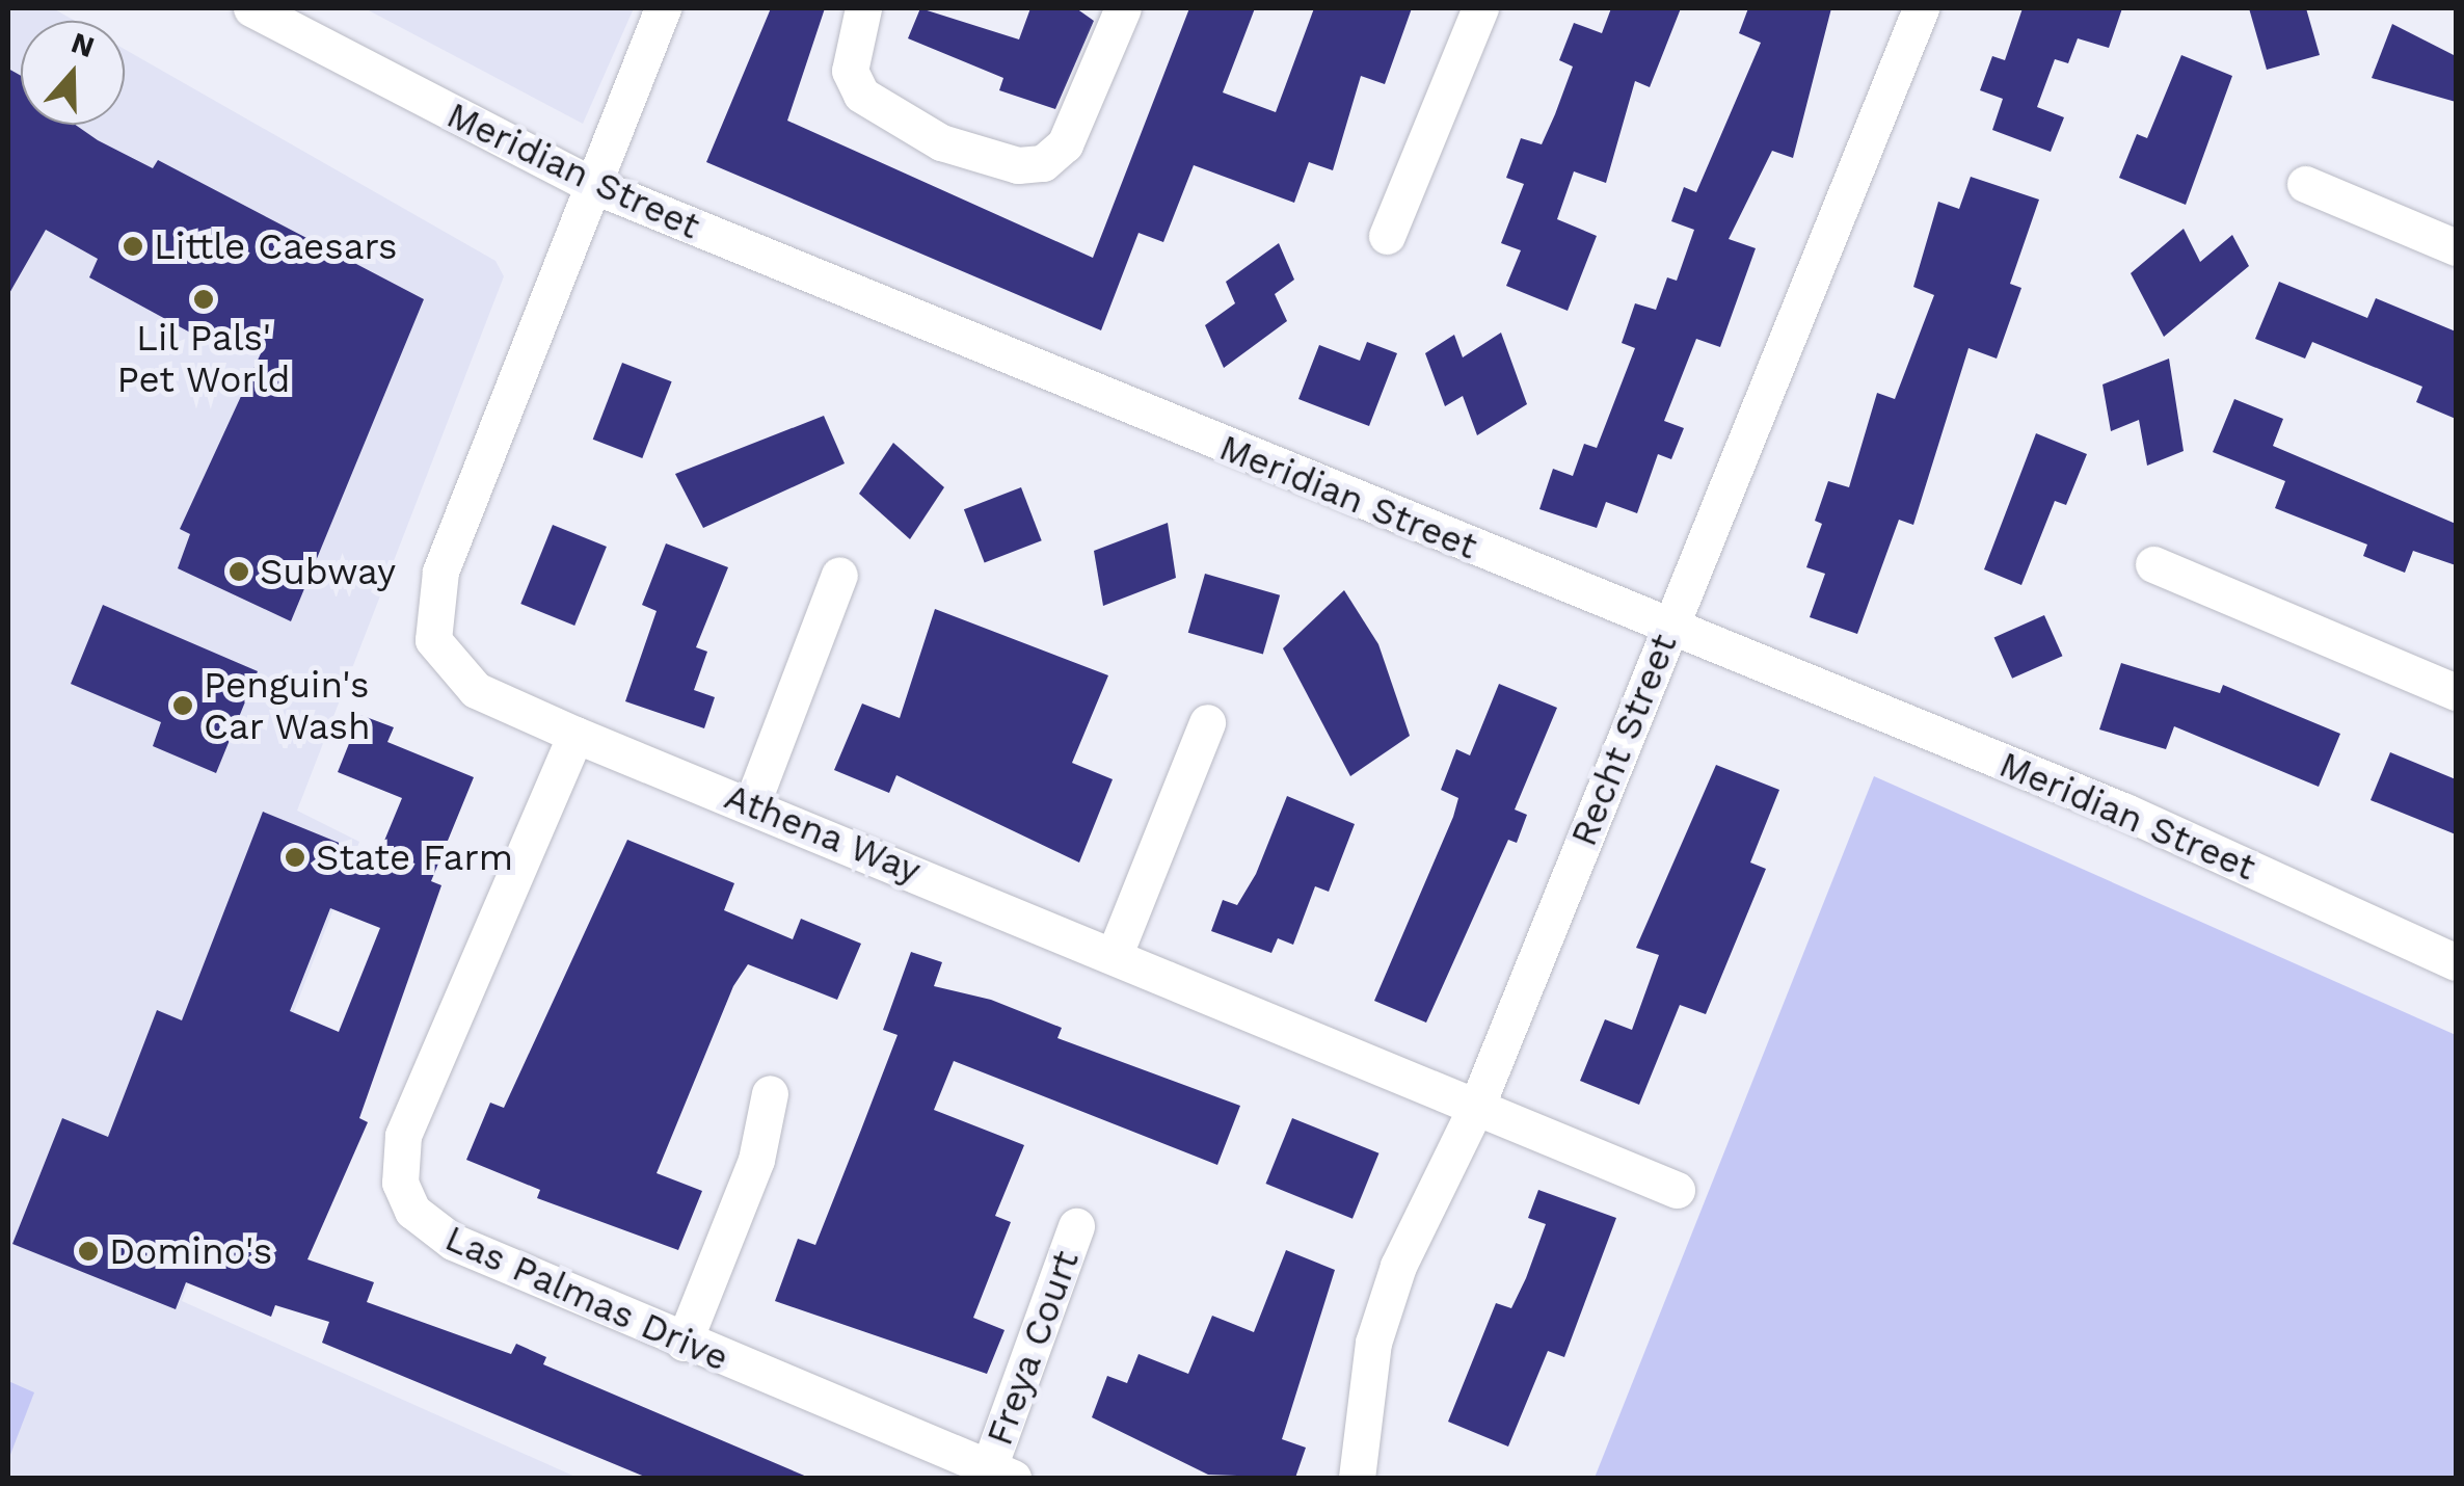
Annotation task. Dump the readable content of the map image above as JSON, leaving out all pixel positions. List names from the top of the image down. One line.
{"streets":{"street":["Meridian Street","Recht Street","Athena Way","Las Palmas Drive","Freya Court"]},"crossings":[["Meridian Street","Recht Street"],["Meridian Street","Athena Way"],["Recht Street","Athena Way"],["Athena Way","Las Palmas Drive"],["Las Palmas Drive","Freya Court"]],"places":["Little Caesars","Lil Pals' Pet World","Subway","Penguin's Car Wash","State Farm","Domino's"],"north":"top"}
